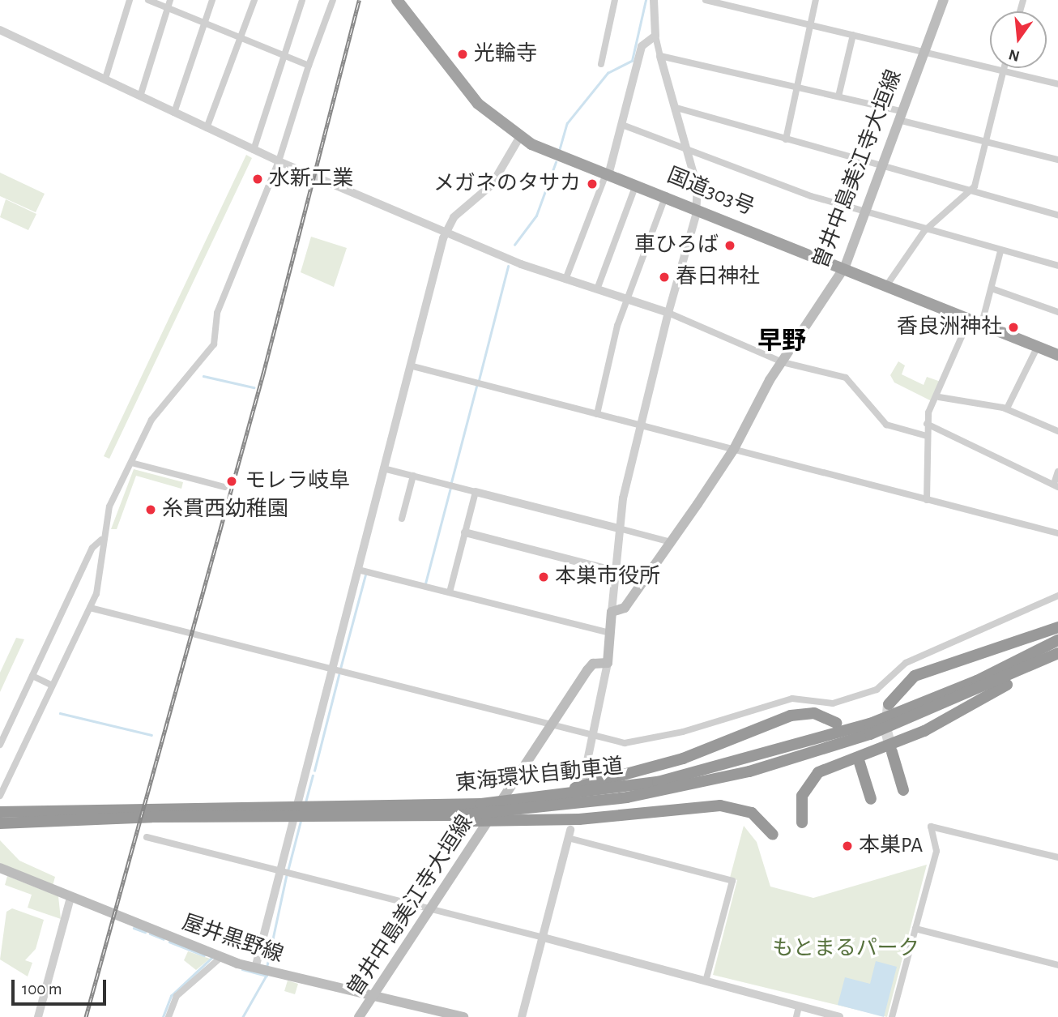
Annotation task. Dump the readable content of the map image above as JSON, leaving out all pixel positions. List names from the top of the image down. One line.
{"streets":{"highway":["国道303号","東海環状自動車道"],"main road":["曽井中島美江寺大垣線","屋井黒野線"]},"crossings":[["曽井中島美江寺大垣線","国道303号"],["曽井中島美江寺大垣線","屋井黒野線"]],"districts":["早野"],"parks":["もとまるパーク"],"places":["光輪寺","水新工業","メガネのタサカ","車ひろば","春日神社","香良洲神社","モレラ岐阜","糸貫西幼稚園","本巣市役所","本巣PA"],"scale_bar":"100 m","north":"bottom"}
